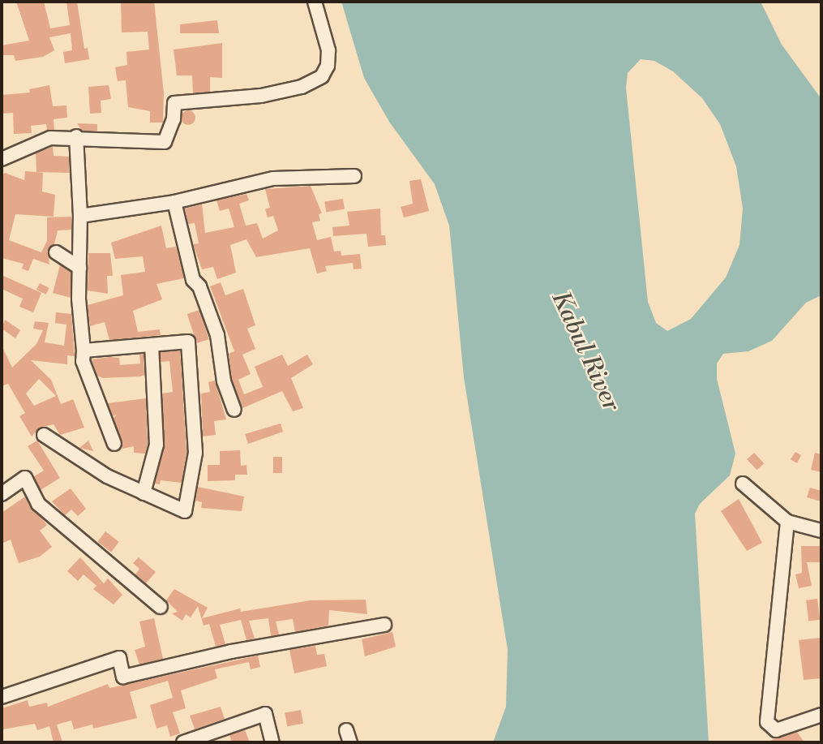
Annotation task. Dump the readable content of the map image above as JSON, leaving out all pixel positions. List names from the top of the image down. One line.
{"water":["Kabul River"]}
